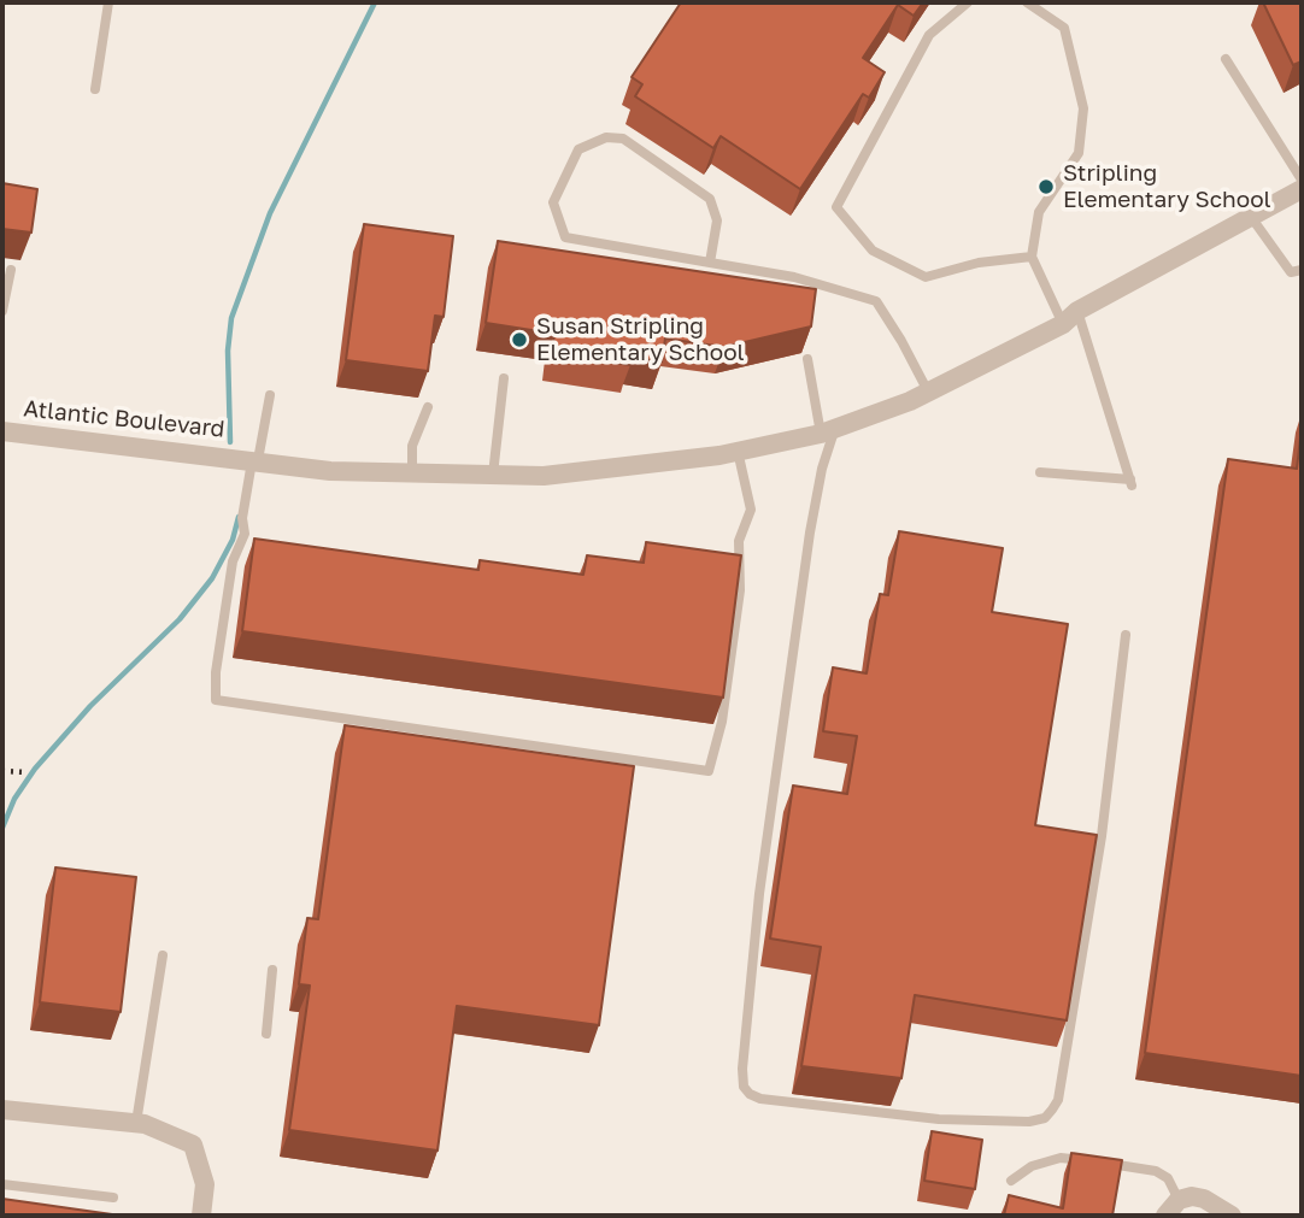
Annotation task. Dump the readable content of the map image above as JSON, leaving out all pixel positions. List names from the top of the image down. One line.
{"streets":{"street":["Atlantic Boulevard"]},"places":["Stripling Elementary School","Susan Stripling Elementary School"]}
